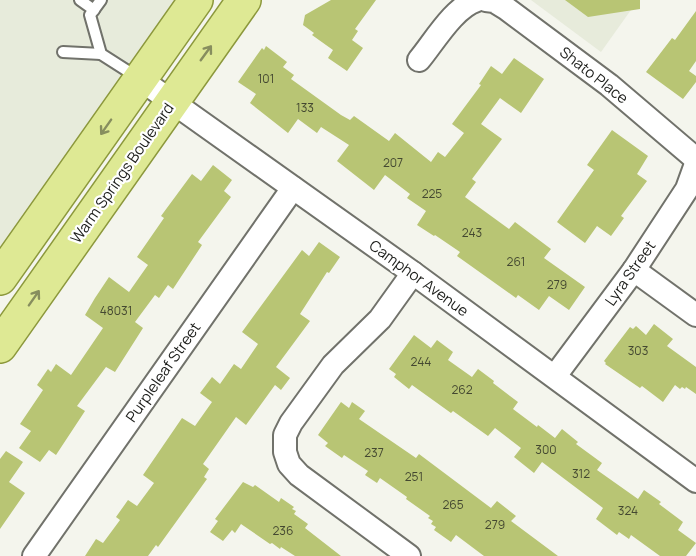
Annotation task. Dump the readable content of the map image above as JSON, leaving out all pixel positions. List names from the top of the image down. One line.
{"streets":{"main road":["Warm Springs Boulevard"],"street":["Shato Place","Lyra Street","Camphor Avenue","Purpleleaf Street"]},"crossings":[["Warm Springs Boulevard","Camphor Avenue"],["Lyra Street","Camphor Avenue"],["Camphor Avenue","Purpleleaf Street"]],"house_numbers":["101","133","207","225","243","261","279","48031","303","244","262","300","237","312","251","265","324","279","236"]}
